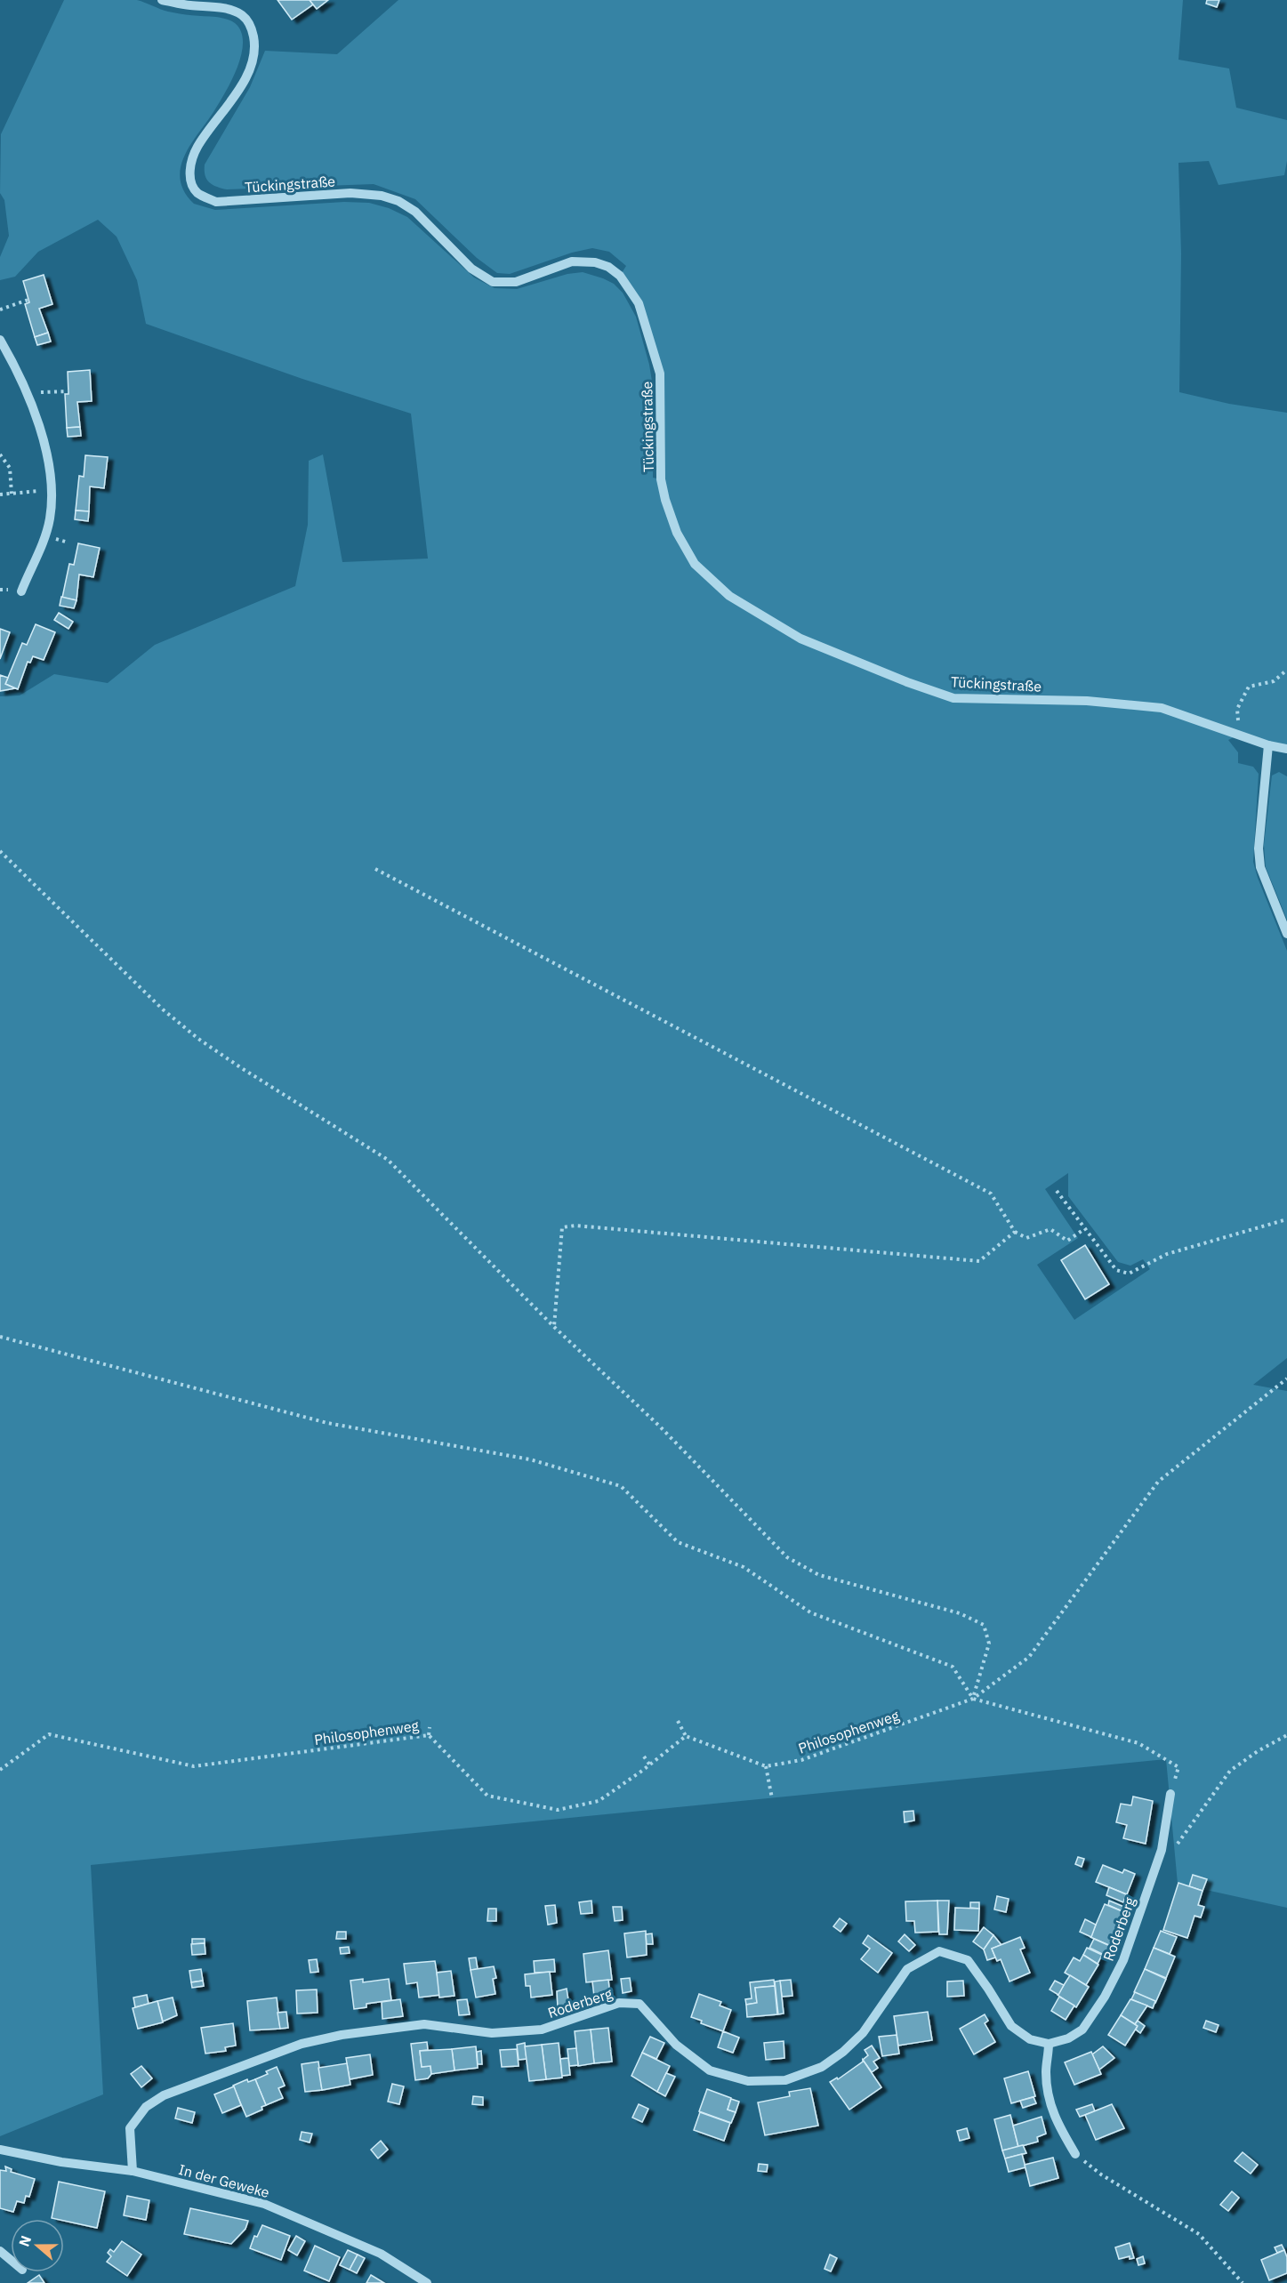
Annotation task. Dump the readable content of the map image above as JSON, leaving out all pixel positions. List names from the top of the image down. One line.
{"streets":{"street":["Tückingstraße","Roderberg","In der Geweke"],"path":["Philosophenweg"]},"crossings":[["Roderberg","In der Geweke"]],"north":"left"}
